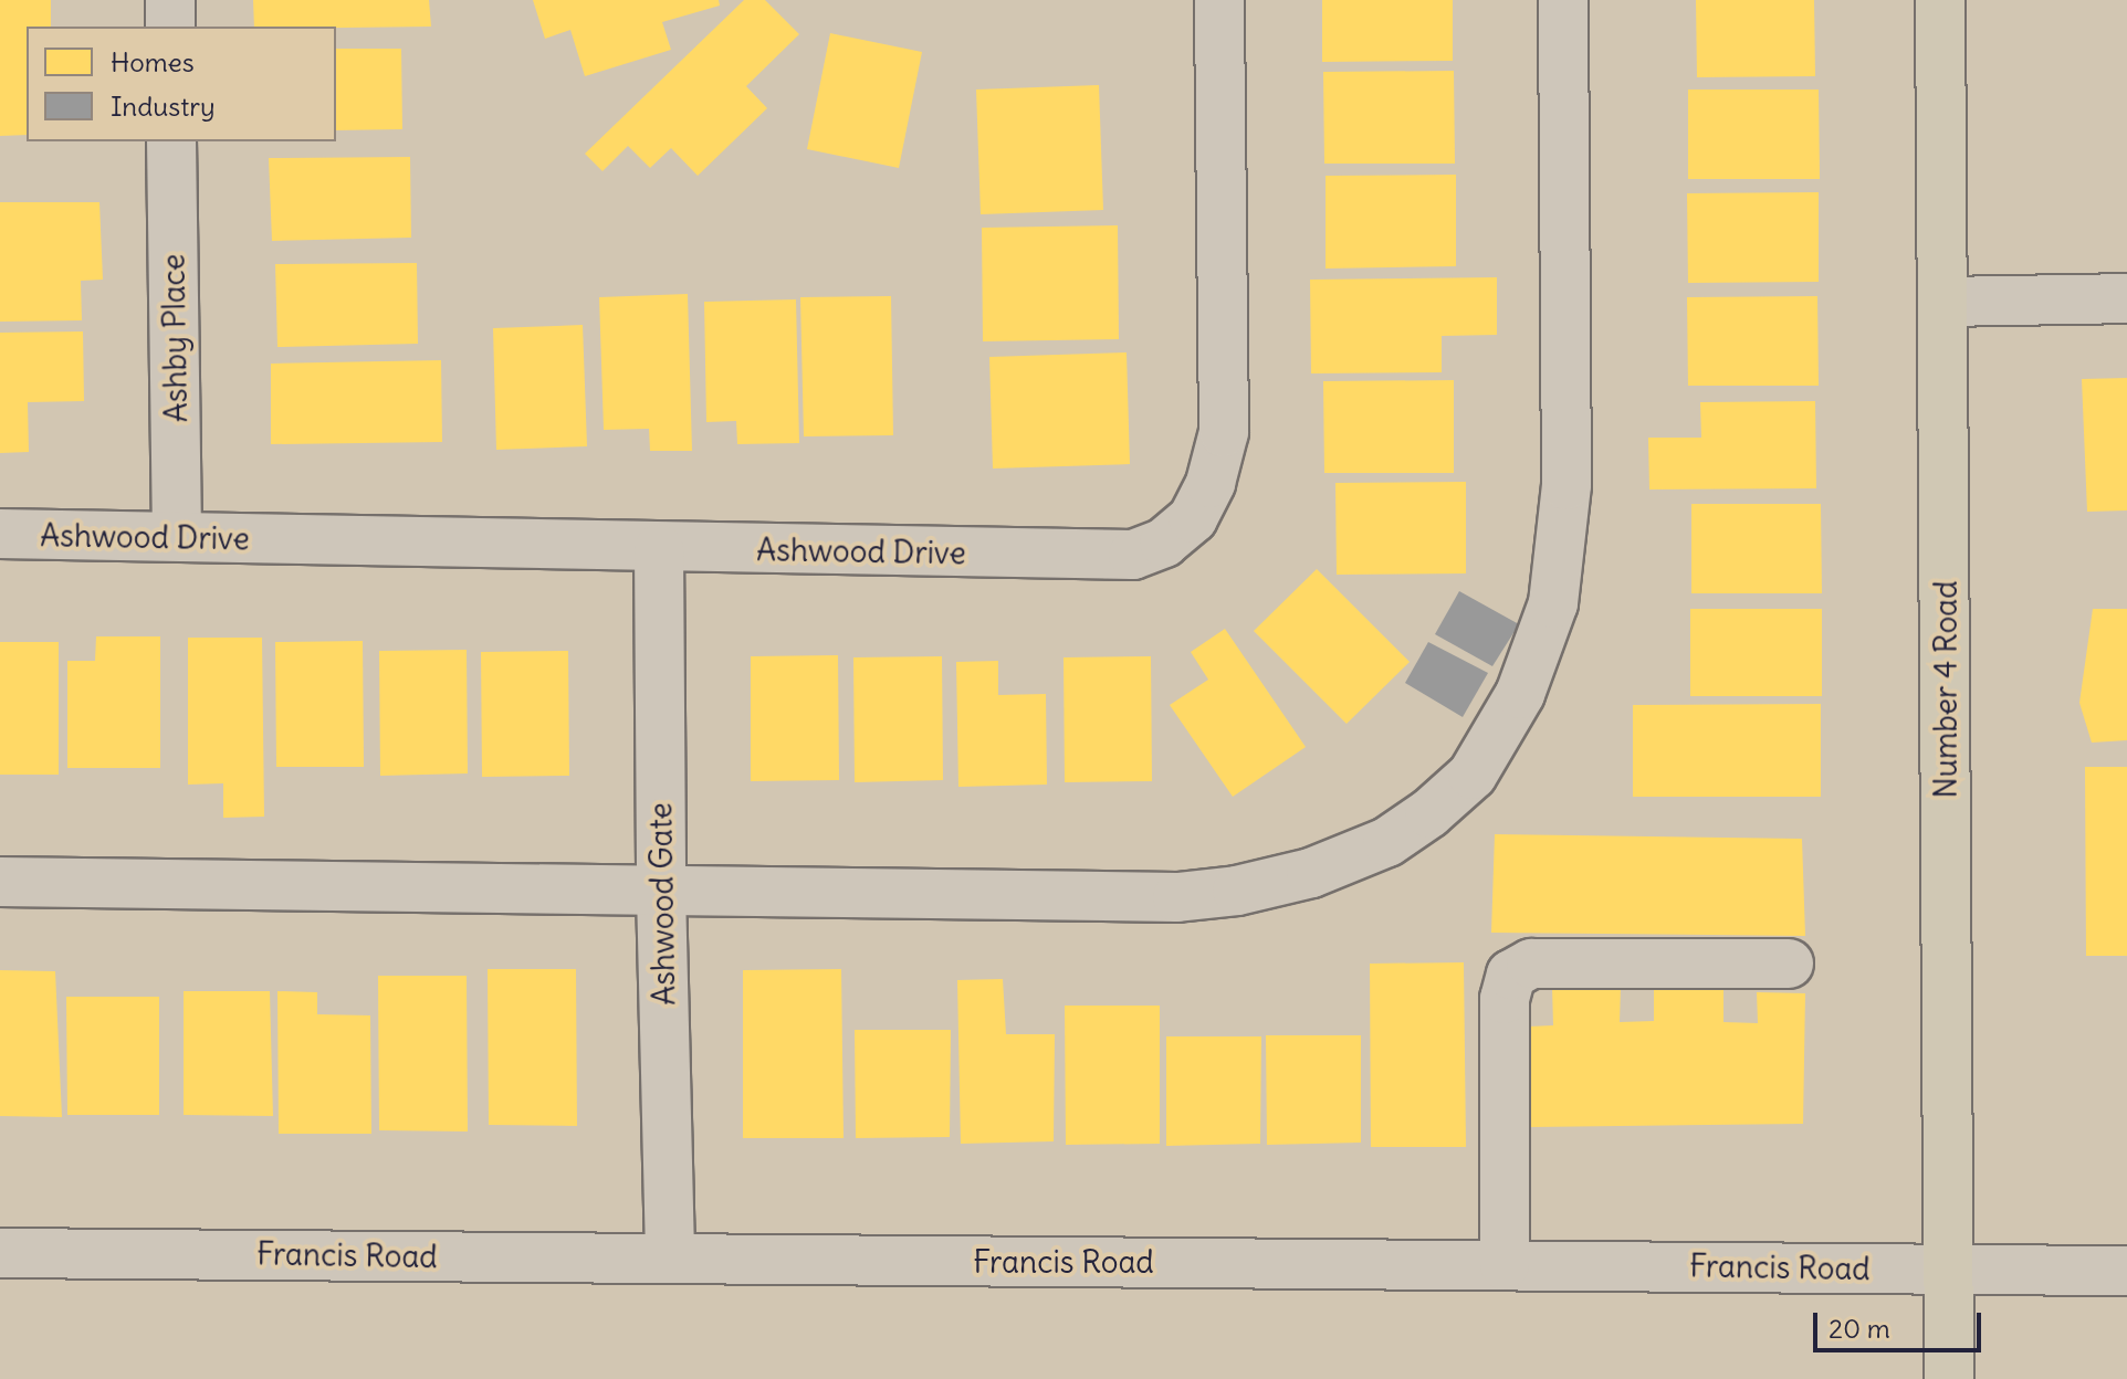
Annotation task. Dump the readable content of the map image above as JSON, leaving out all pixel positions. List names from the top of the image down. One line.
{"streets":{"main road":["Number 4 Road"],"street":["Ashby Place","Ashwood Drive","Ashwood Gate","Francis Road"]},"crossings":[["Ashby Place","Ashwood Drive"],["Ashwood Drive","Ashwood Gate"],["Number 4 Road","Francis Road"],["Ashwood Gate","Francis Road"]],"legend":["Homes","Industry"],"scale_bar":"20 m"}
